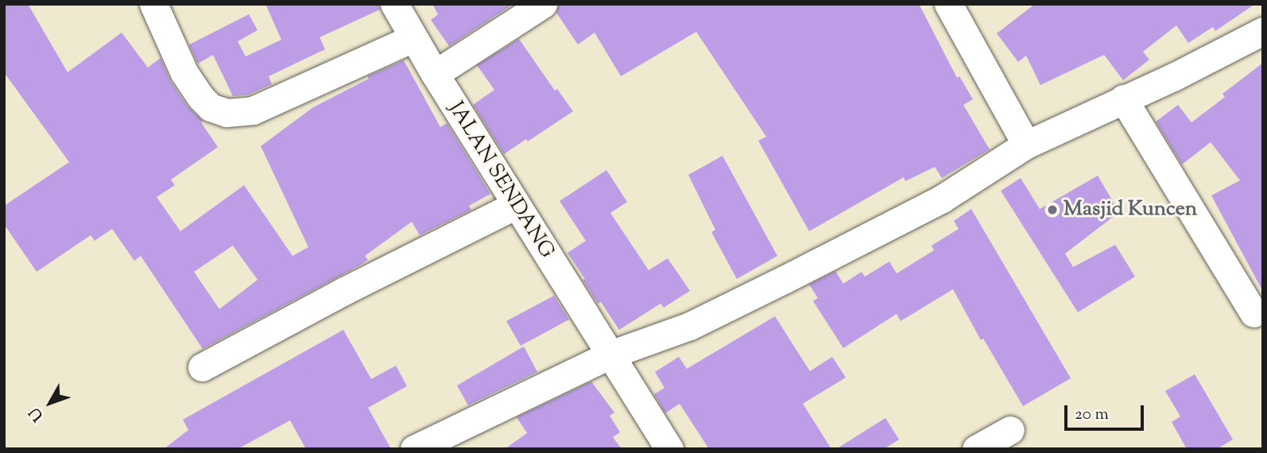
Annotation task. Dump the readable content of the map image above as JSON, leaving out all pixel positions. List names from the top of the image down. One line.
{"streets":{"street":["JALAN SENDANG"]},"places":["Masjid Kuncen"],"scale_bar":"20 m","north":"bottom left"}
